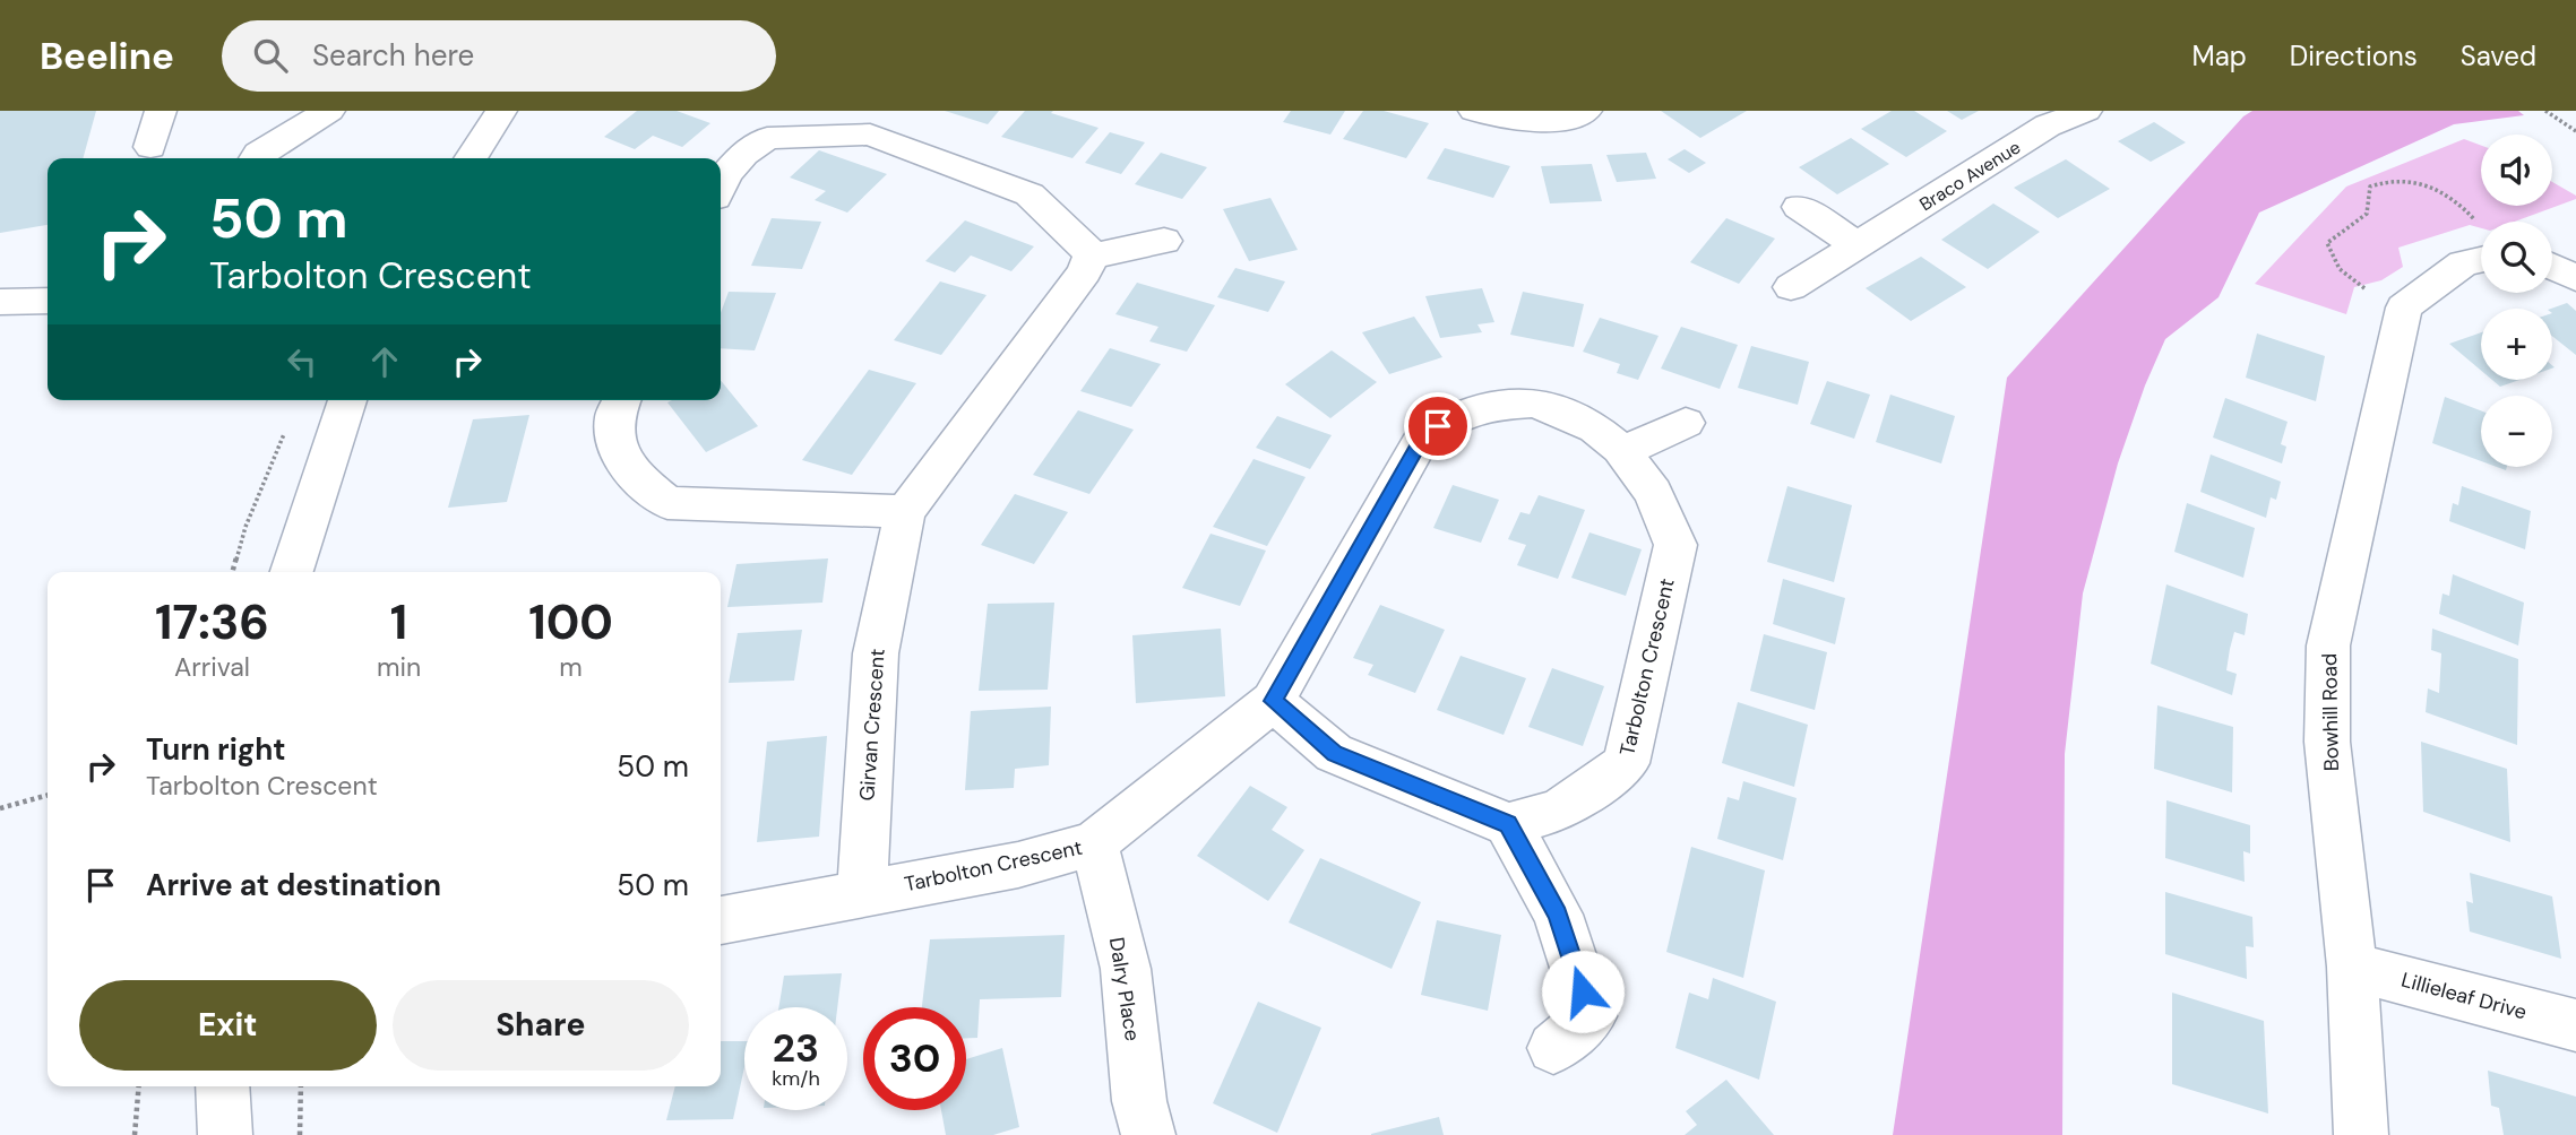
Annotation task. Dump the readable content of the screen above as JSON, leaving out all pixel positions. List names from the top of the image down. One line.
{"streets":{"street":["Braco Avenue","Tarbolton Crescent","Bowhill Road","Girvan Crescent","Dalry Place","Lillieleaf Drive"]},"crossings":[["Tarbolton Crescent","Girvan Crescent"],["Tarbolton Crescent","Dalry Place"],["Bowhill Road","Lillieleaf Drive"]],"page":{"header":"Beeline","search":"Search here","nav":["Map","Directions","Saved"],"map_buttons":["+","−"],"turn":["50 m","Tarbolton Crescent"],"eta":["17:36","Arrival","1","min","100","m"],"list":[{"name":"Turn right","note":"Tarbolton Crescent","value":"50 m"},{"name":"Arrive at destination","value":"50 m"}],"buttons":["Exit","Share"],"speed":"23 km/h","limit":"30"}}
